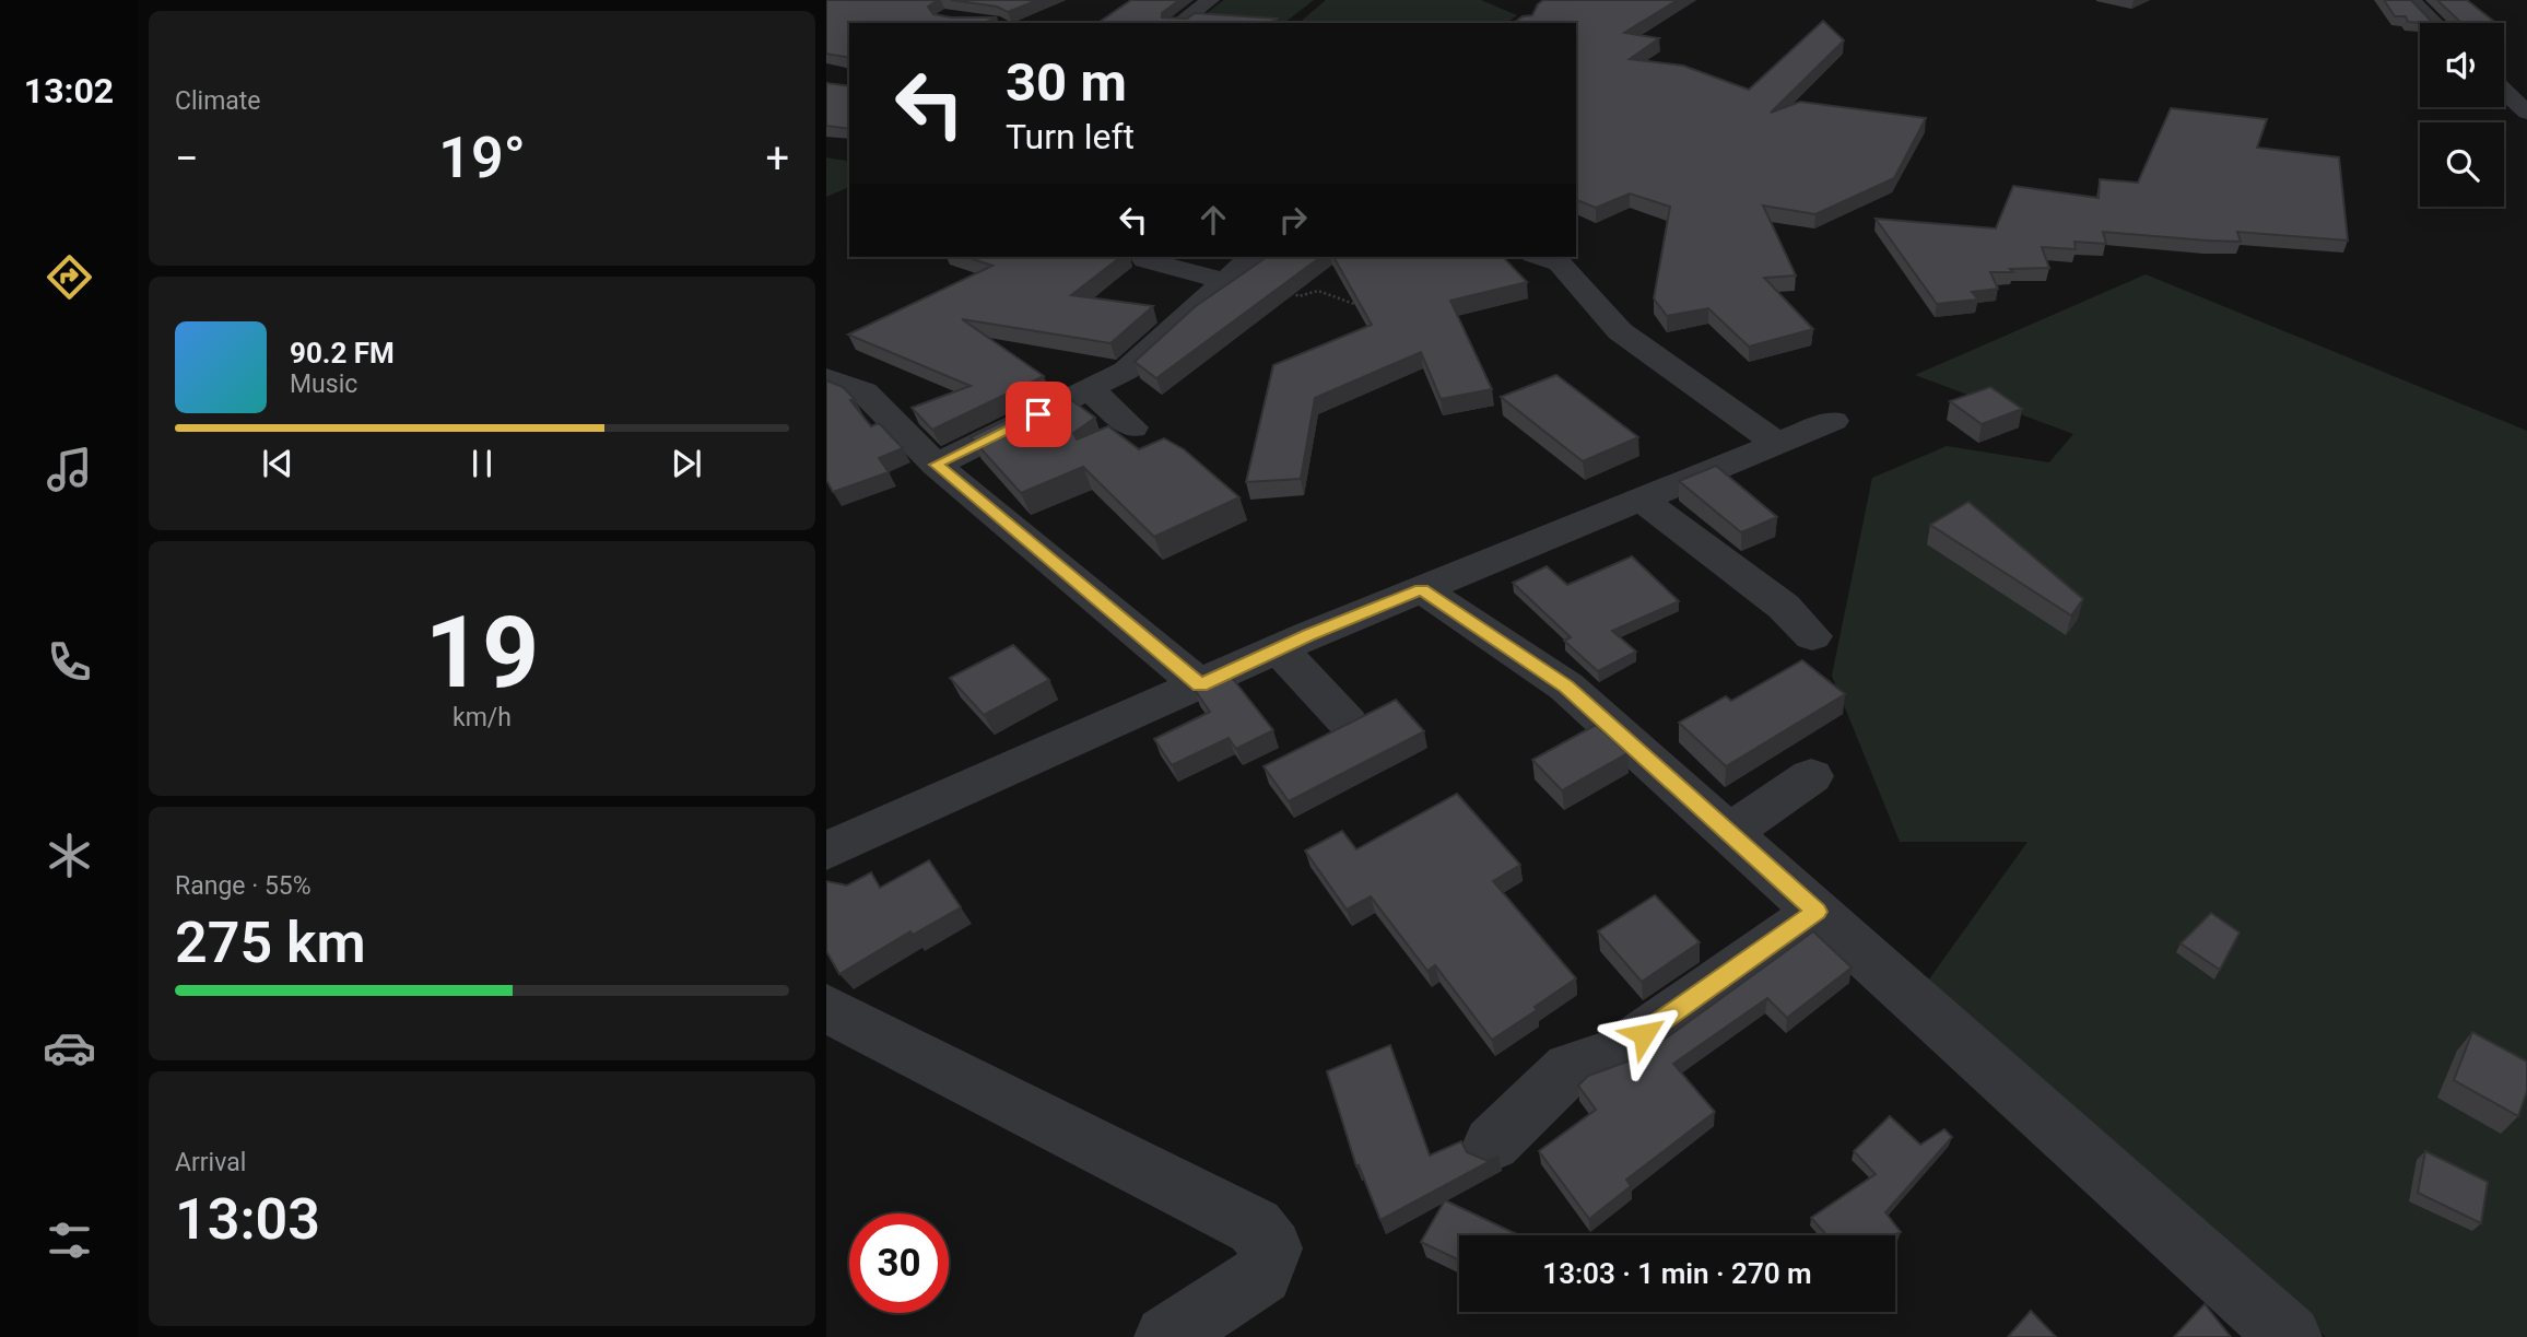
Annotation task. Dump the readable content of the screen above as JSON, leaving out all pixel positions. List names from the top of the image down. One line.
{"page":{"tabs":"13:02","tile":["Climate",["19","km/h"],["Range · 55%","275 km"],["Arrival","13:03"]],"turn":["30 m","Turn left"],"heat":["−","19°","+"],"song":["90.2 FM","Music"],"limit":"30","trip":"13:03 · 1 min · 270 m"}}
